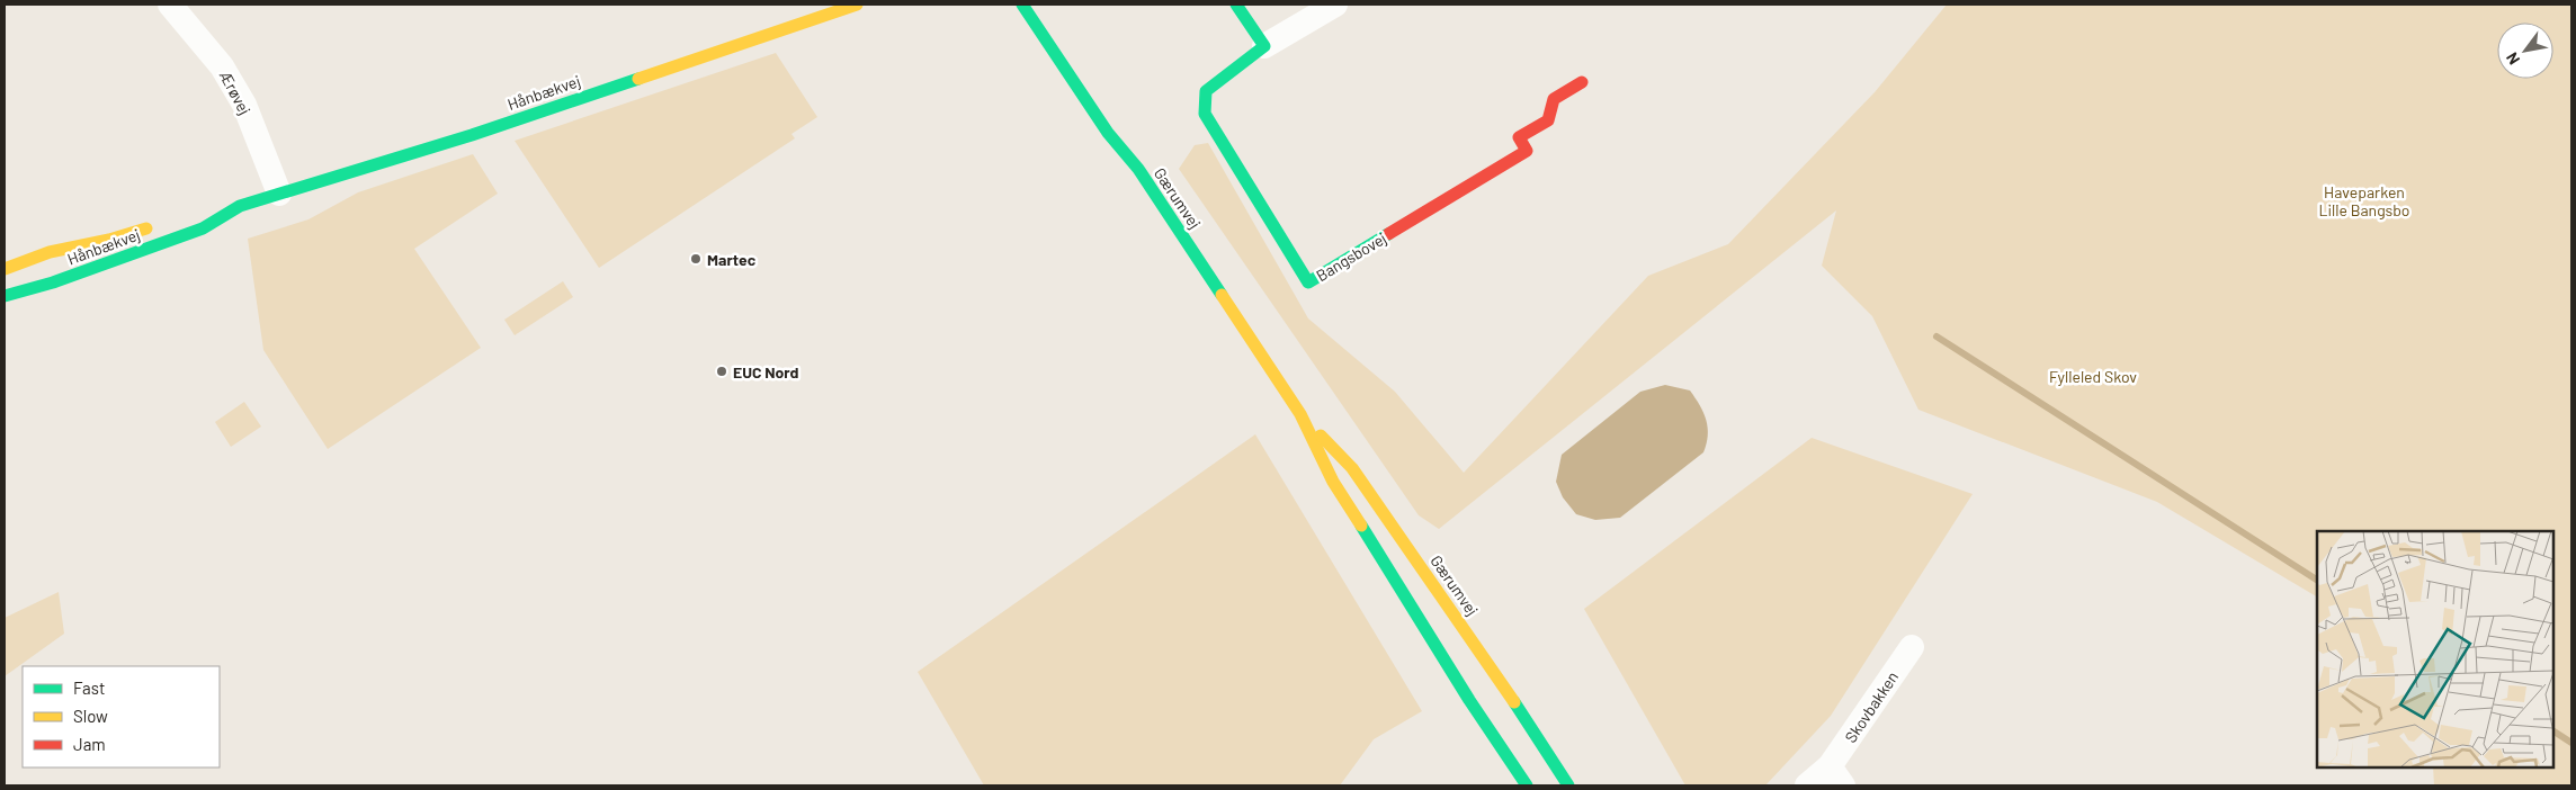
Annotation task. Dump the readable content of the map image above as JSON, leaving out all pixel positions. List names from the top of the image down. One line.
{"streets":{"street":["Ærøvej","Hånbækvej","Gærumvej","Bangsbovej","Skovbakken"]},"crossings":[["Ærøvej","Hånbækvej"]],"parks":["Haveparken Lille Bangsbo","Fylleled Skov"],"places":["Martec","EUC Nord"],"legend":["Fast","Slow","Jam"],"north":"bottom left"}
